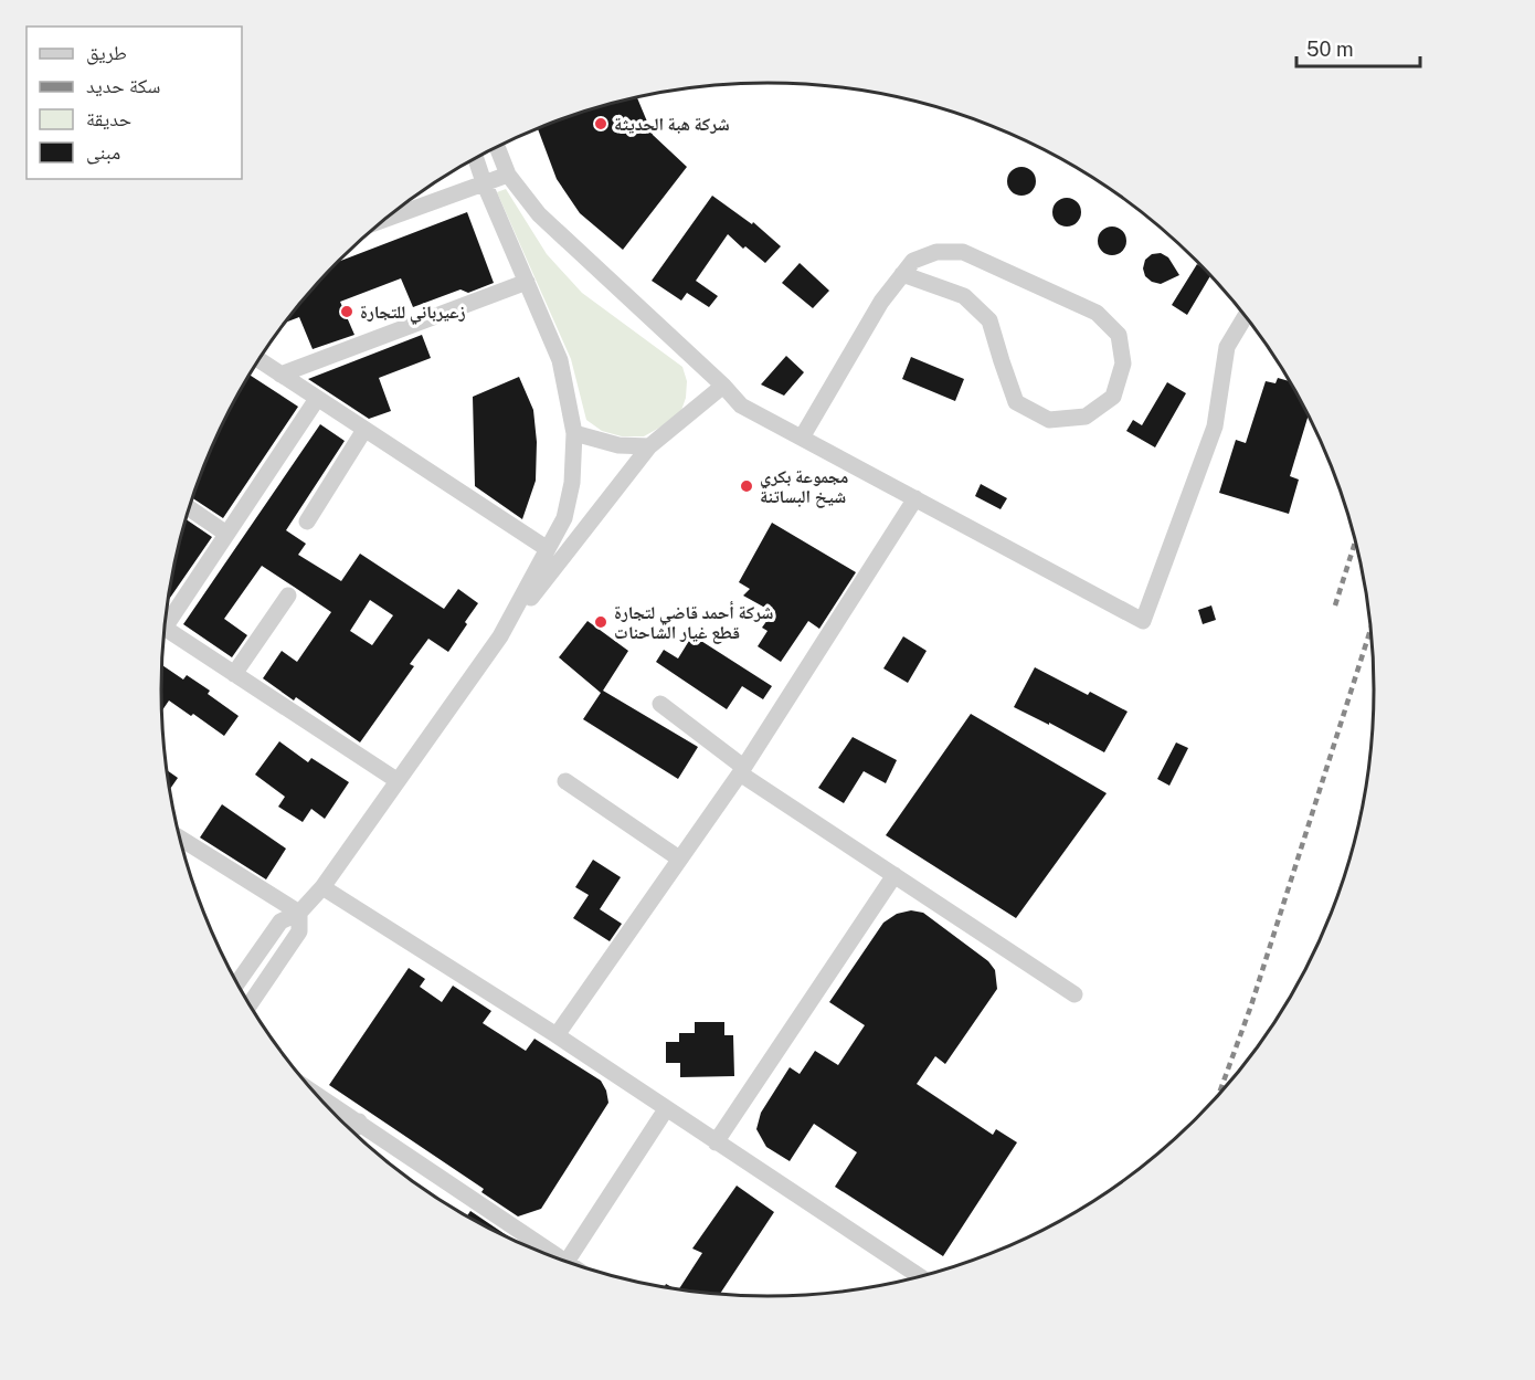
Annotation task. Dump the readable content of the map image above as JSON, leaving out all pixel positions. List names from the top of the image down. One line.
{"places":["شركة هبة الحديثة","زعيرباني للتجارة","مجموعة بكري شيخ البساتنة","شركة أحمد قاضي لتجارة قطع غيار الشاحنات"],"legend":["طريق","سكة حديد","حديقة","مبنى"],"scale_bar":"50 m"}
